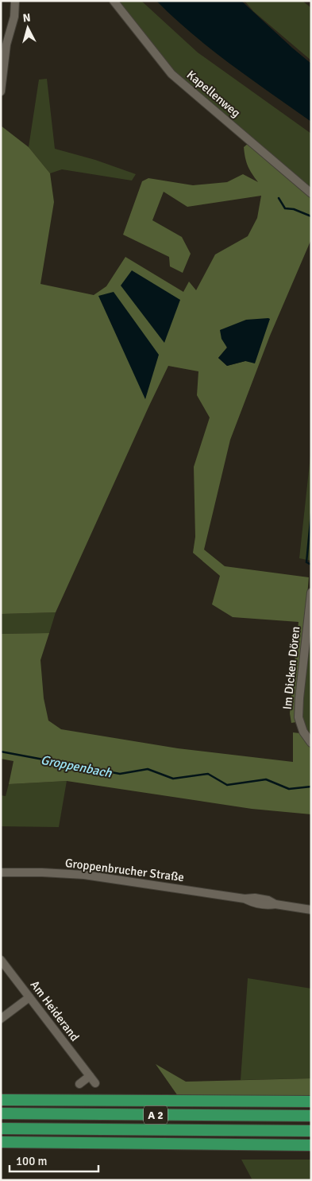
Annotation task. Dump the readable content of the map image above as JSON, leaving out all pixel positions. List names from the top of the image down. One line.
{"streets":{"highway":["A 2"],"street":["Kapellenweg","Im Dicken Dören","Groppenbrucher Straße","Am Heiderand"]},"water":["Groppenbach"],"scale_bar":"100 m","north":"top"}
